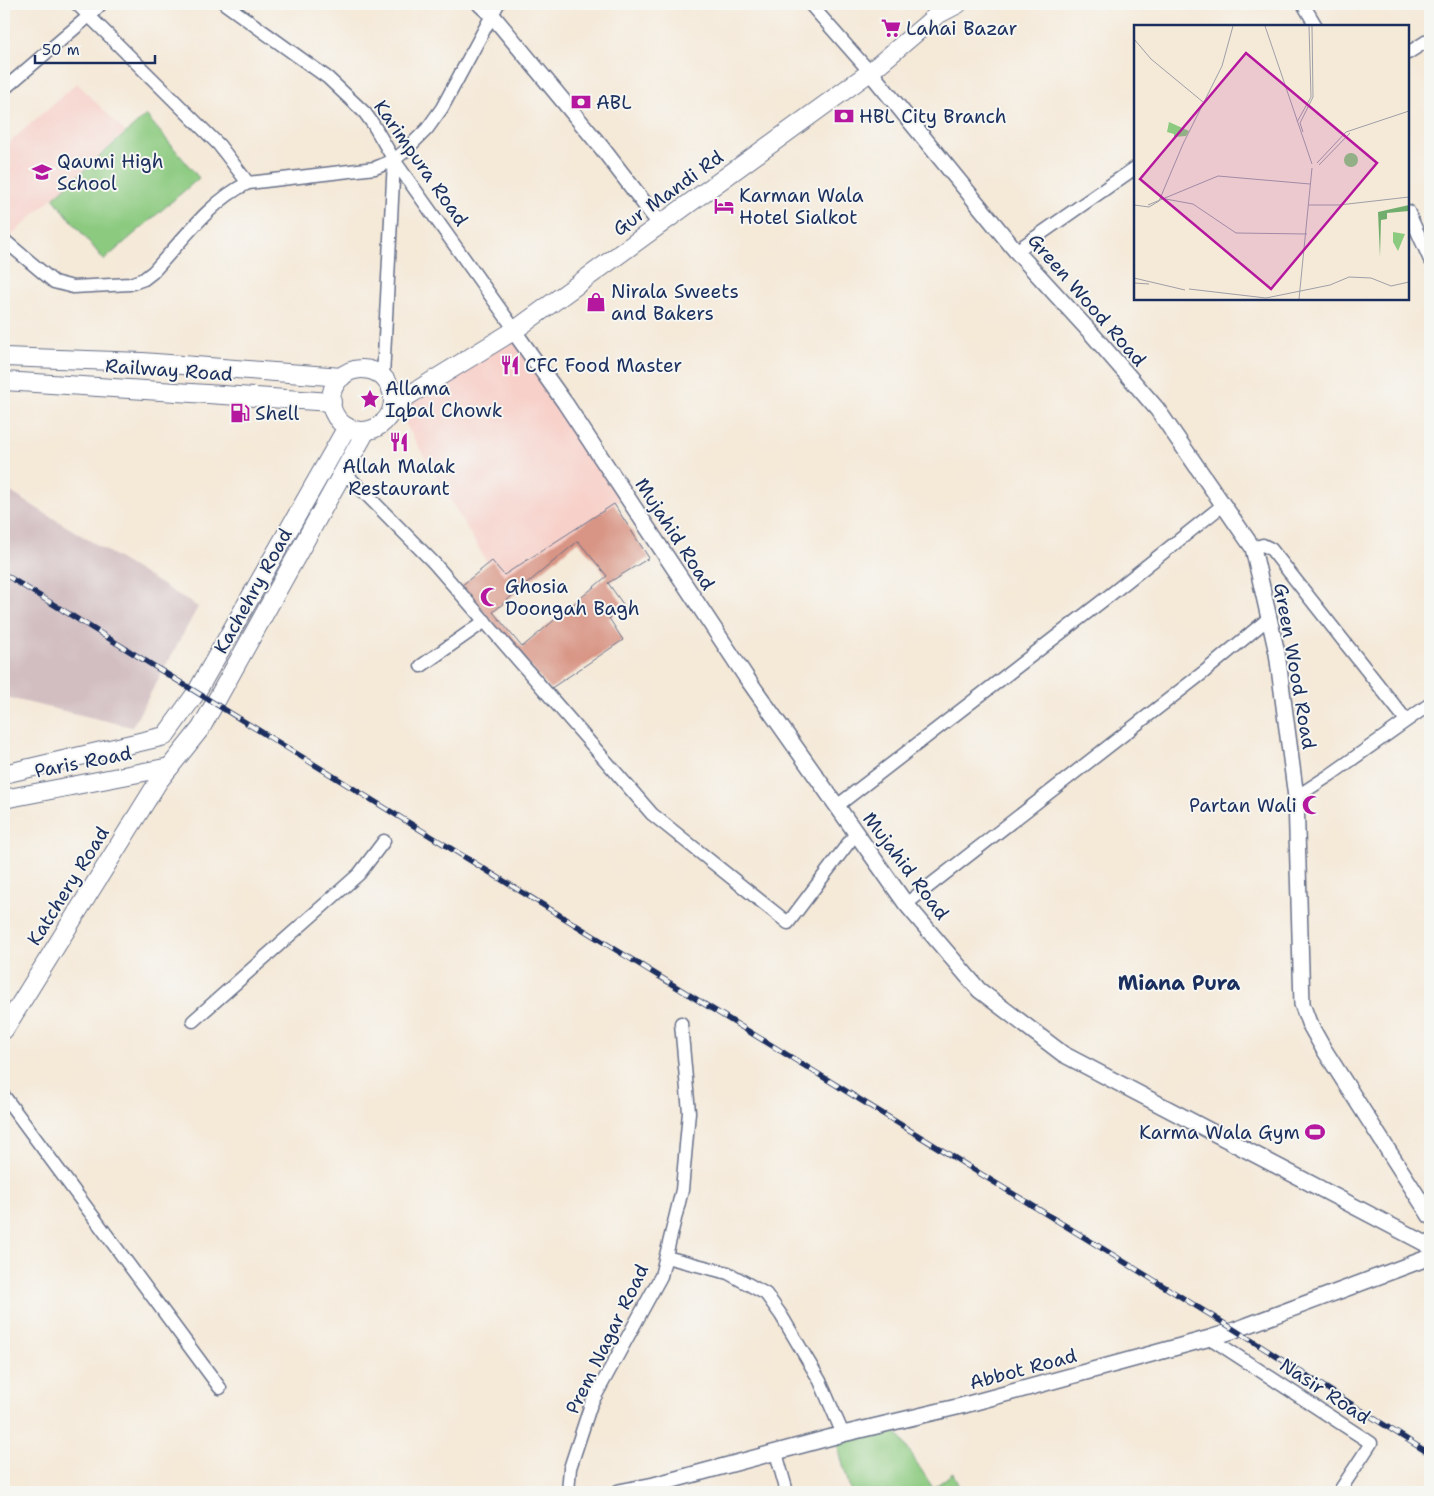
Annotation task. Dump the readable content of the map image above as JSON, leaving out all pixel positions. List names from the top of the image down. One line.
{"streets":{"main road":["Gur Mandi Rd","Railway Road","Kachehry Road","Paris Road","Katchery Road"],"street":["Karimpura Road","Green Wood Road","Mujahid Road","Prem Nagar Road","Abbot Road","Nasir Road"]},"crossings":[["Karimpura Road","Gur Mandi Rd"],["Karimpura Road","Mujahid Road"],["Gur Mandi Rd","Green Wood Road"],["Gur Mandi Rd","Railway Road"],["Gur Mandi Rd","Mujahid Road"],["Gur Mandi Rd","Kachehry Road"],["Railway Road","Kachehry Road"],["Kachehry Road","Paris Road"],["Kachehry Road","Katchery Road"],["Paris Road","Katchery Road"],["Abbot Road","Nasir Road"]],"districts":["Miana Pura"],"places":{"supermarket":["Lahai Bazar"],"bank":["ABL","HBL City Branch"],"school or university":["Qaumi High School"],"hotel":["Karman Wala Hotel Sialkot"],"shop":["Nirala Sweets and Bakers"],"restaurant":["CFC Food Master","Allah Malak Restaurant"],"place":["Allama Iqbal Chowk"],"fuel station":["Shell"],"mosque":["Ghosia Doongah Bagh","Partan Wali"],"sports":["Karma Wala Gym"]},"scale_bar":"50 m"}
